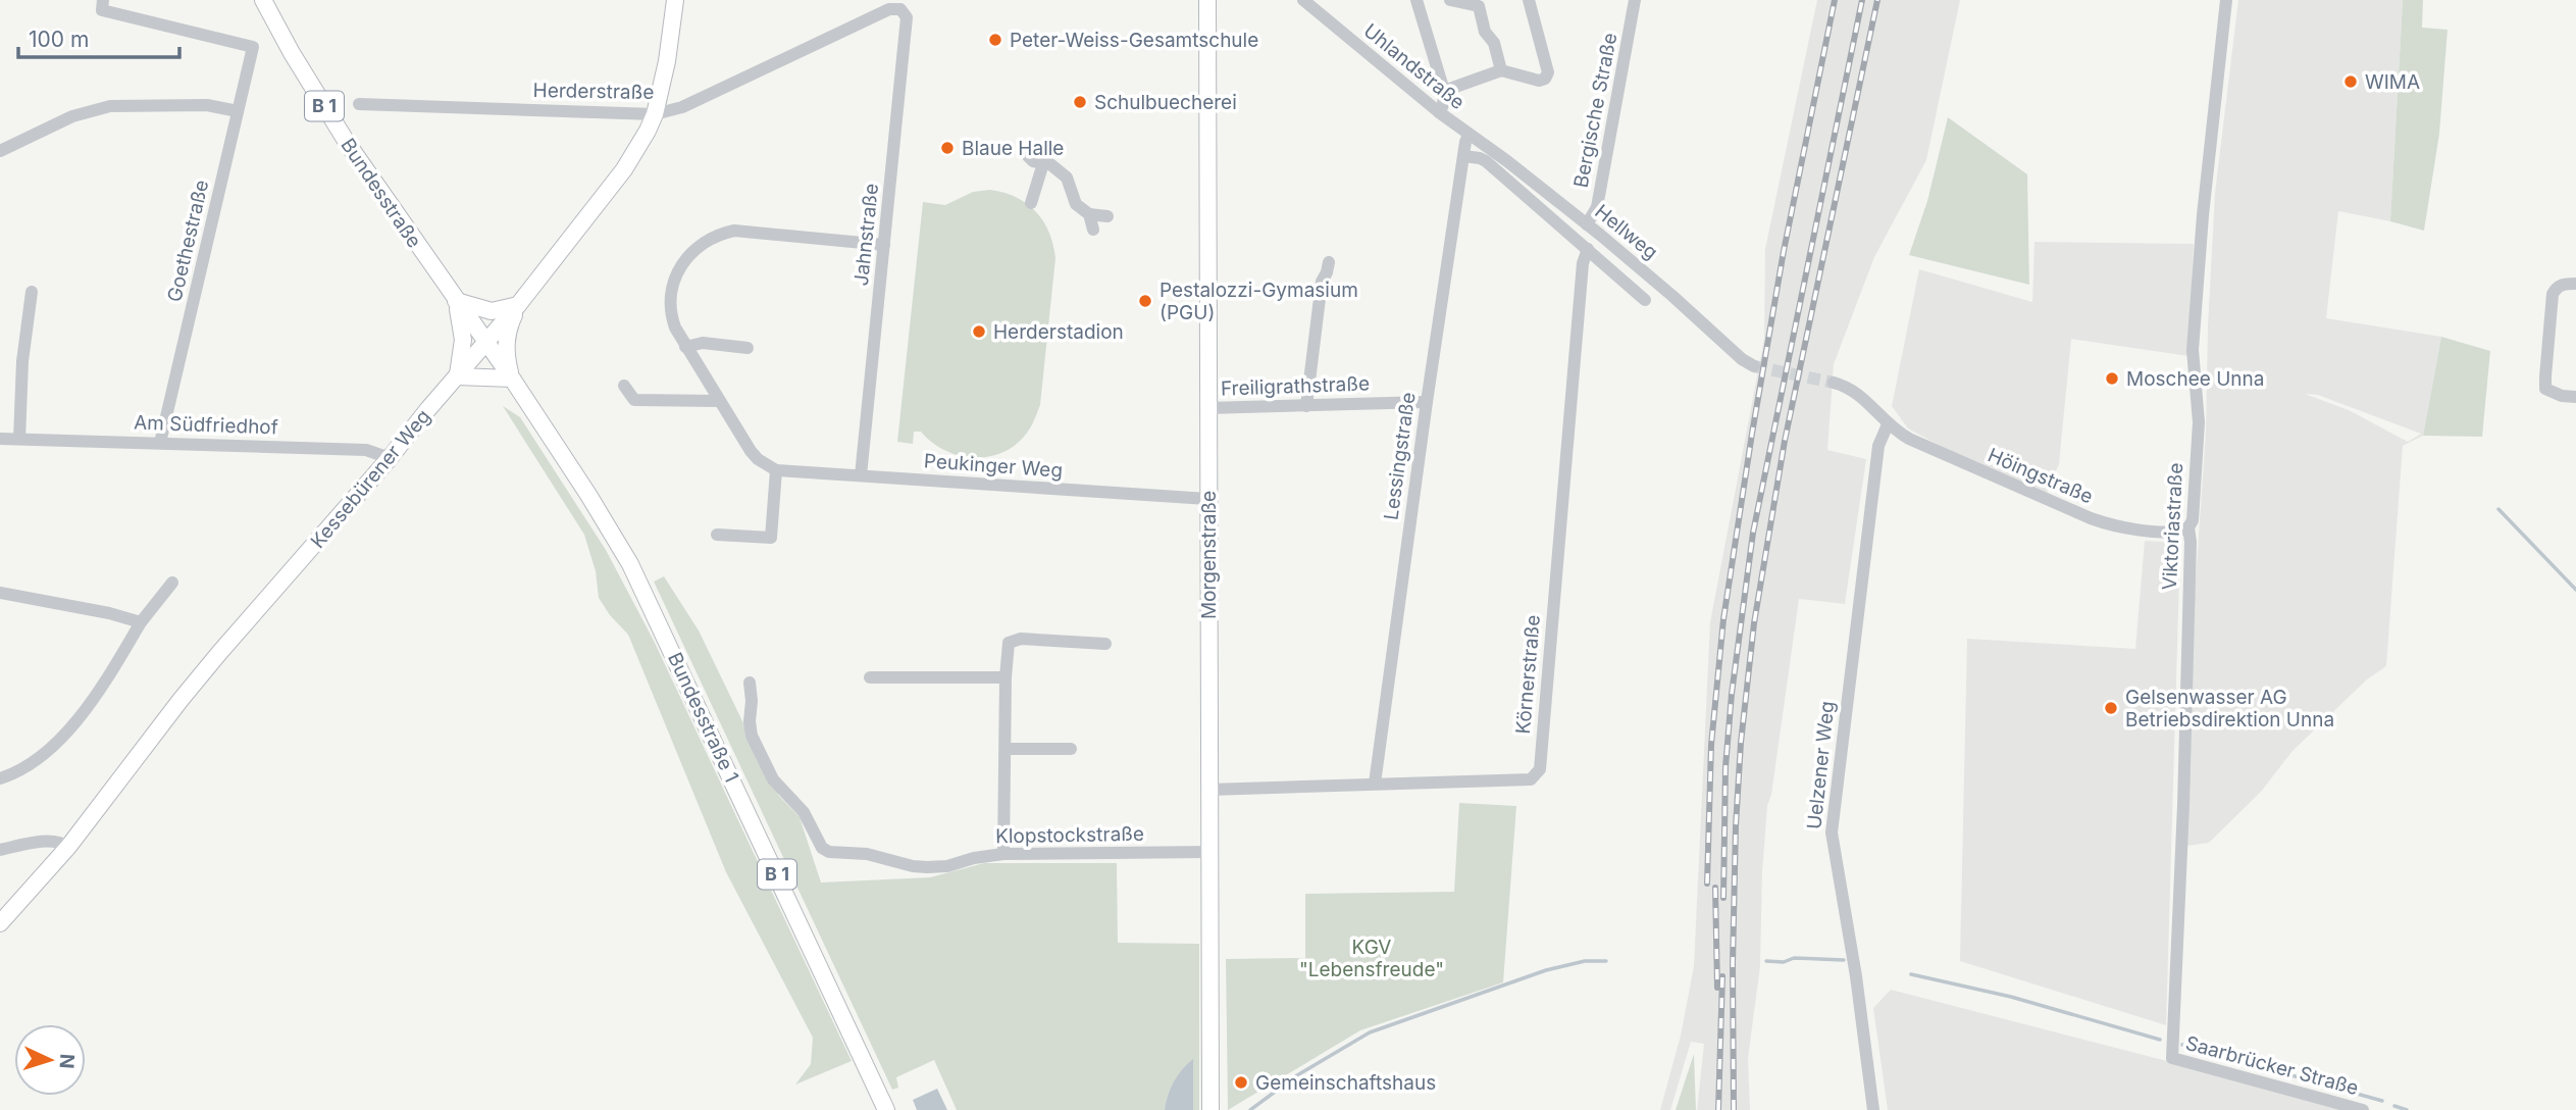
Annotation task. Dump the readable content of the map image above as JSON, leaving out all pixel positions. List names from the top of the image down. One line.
{"streets":{"main road":["B 1","Bundesstraße","Kessebürener Weg","Morgenstraße","Bundesstraße 1"],"street":["Uhlandstraße","Herderstraße","Bergische Straße","Hellweg","Jahnstraße","Goethestraße","Freiligrathstraße","Am Südfriedhof","Lessingstraße","Peukinger Weg","Höingstraße","Viktoriastraße","Körnerstraße","Uelzener Weg","Klopstockstraße","Saarbrücker Straße"]},"crossings":[["Uhlandstraße","Hellweg"],["Uhlandstraße","Lessingstraße"],["Herderstraße","Jahnstraße"],["Herderstraße","Kessebürener Weg"],["Bergische Straße","Hellweg"],["Bundesstraße","Kessebürener Weg"],["Bundesstraße","Bundesstraße 1"],["Hellweg","Lessingstraße"],["Hellweg","Körnerstraße"],["Jahnstraße","Peukinger Weg"],["Goethestraße","Am Südfriedhof"],["Freiligrathstraße","Lessingstraße"],["Freiligrathstraße","Morgenstraße"],["Am Südfriedhof","Kessebürener Weg"],["Lessingstraße","Körnerstraße"],["Peukinger Weg","Morgenstraße"],["Höingstraße","Viktoriastraße"],["Höingstraße","Uelzener Weg"],["Kessebürener Weg","Bundesstraße 1"],["Viktoriastraße","Saarbrücker Straße"],["Morgenstraße","Körnerstraße"],["Morgenstraße","Klopstockstraße"]],"parks":["KGV \"Lebensfreude\""],"places":["Peter-Weiss-Gesamtschule","WIMA","Schulbuecherei","Blaue Halle","Pestalozzi-Gymasium (PGU)","Herderstadion","Moschee Unna","Gelsenwasser AG Betriebsdirektion Unna","Gemeinschaftshaus"],"scale_bar":"100 m","north":"right"}
